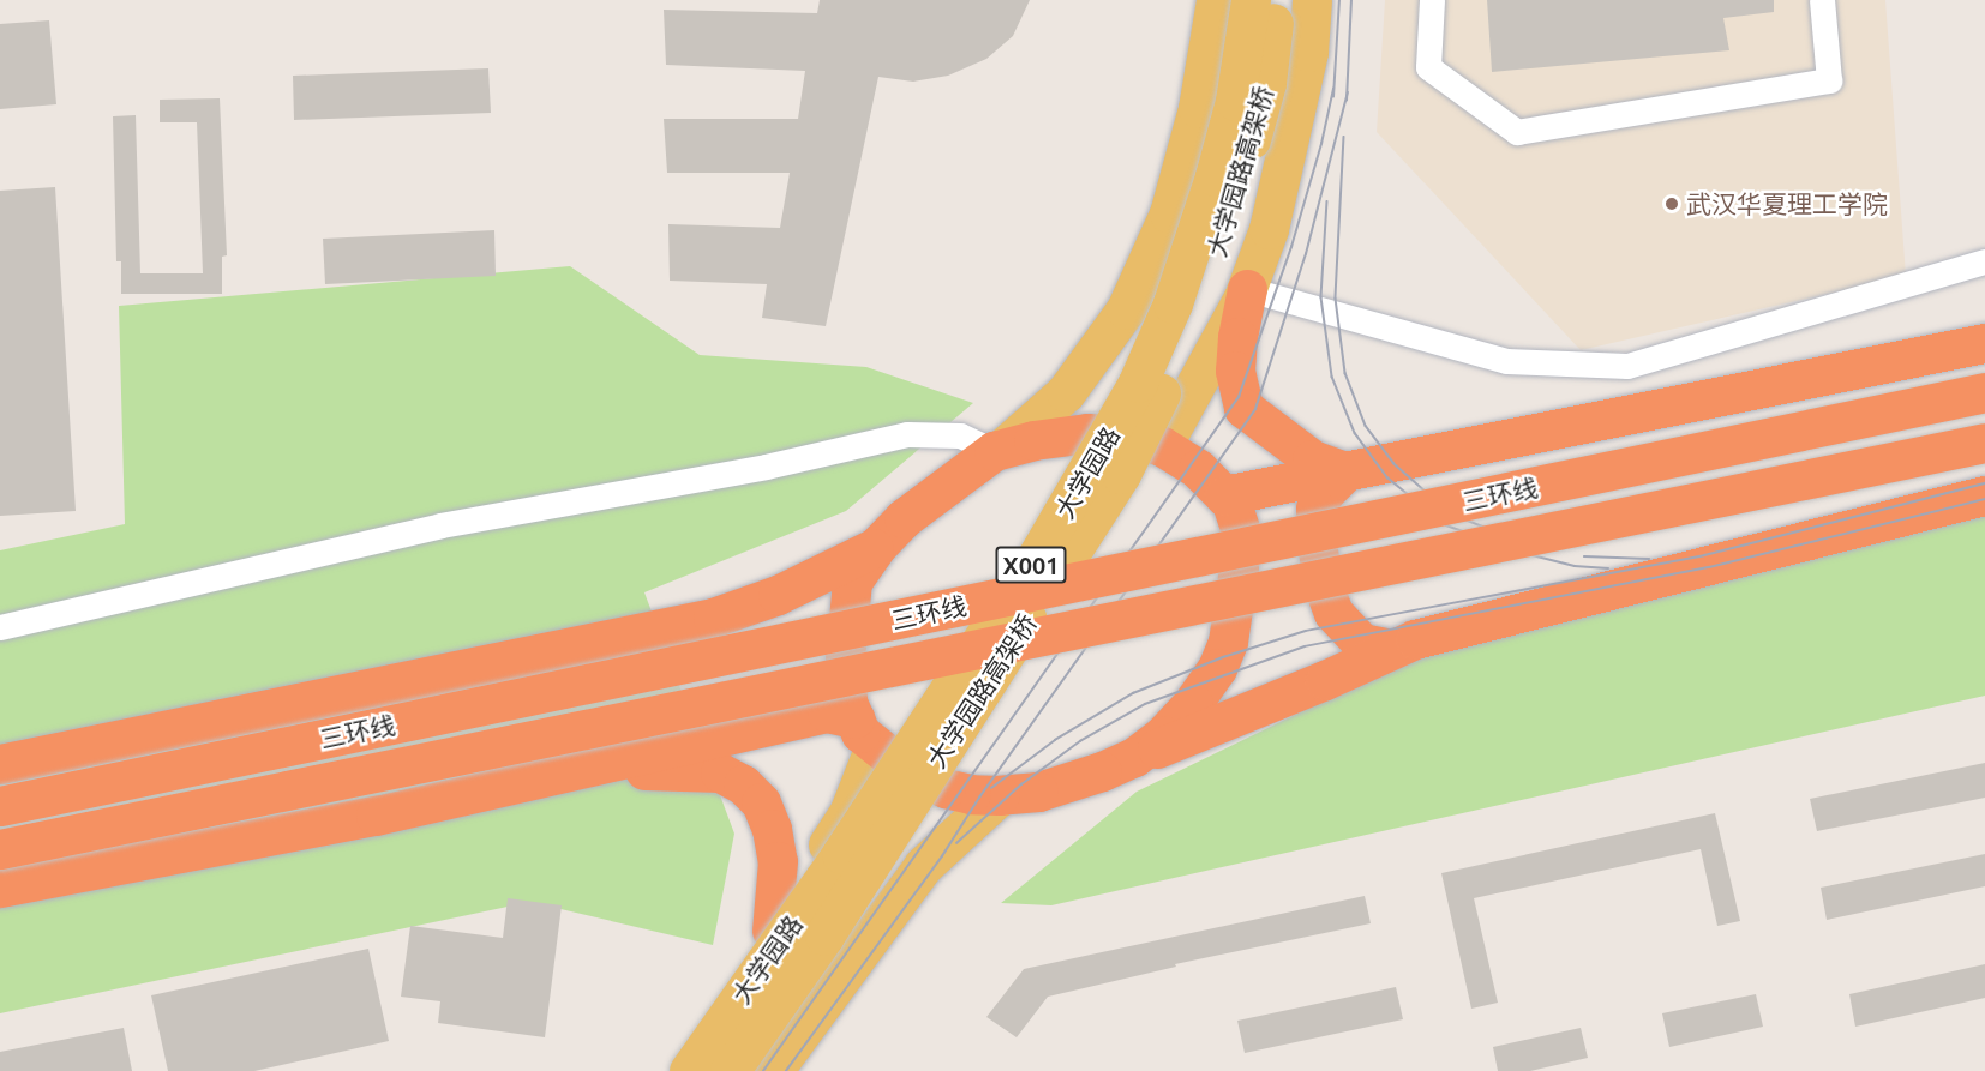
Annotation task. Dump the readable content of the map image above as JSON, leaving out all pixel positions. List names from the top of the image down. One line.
{"streets":{"highway":["三环线"],"main road":["大学园路高架桥","大学园路","X001"]},"places":["武汉华夏理工学院"]}
